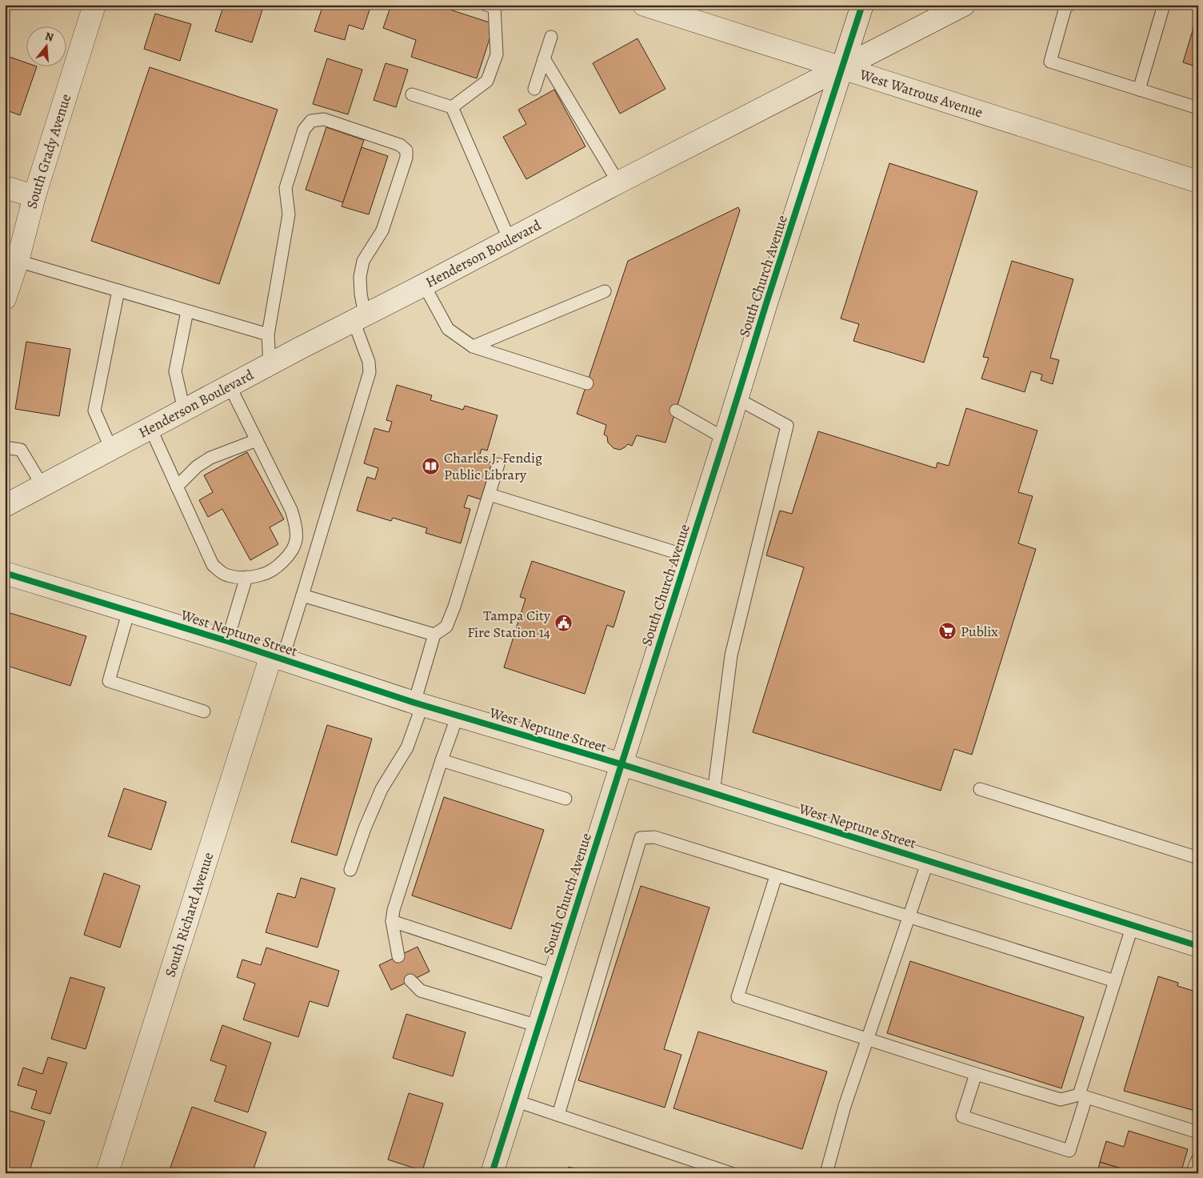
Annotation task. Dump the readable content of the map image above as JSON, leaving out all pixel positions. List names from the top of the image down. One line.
{"streets":{"street":["West Watrous Avenue","South Grady Avenue","Henderson Boulevard","South Church Avenue","West Neptune Street","South Richard Avenue"]},"crossings":[["West Watrous Avenue","Henderson Boulevard"],["West Watrous Avenue","South Church Avenue"],["Henderson Boulevard","South Church Avenue"],["South Church Avenue","West Neptune Street"],["West Neptune Street","South Richard Avenue"]],"places":{"library":["Charles J. Fendig Public Library"],"public building":["Tampa City Fire Station 14"],"supermarket":["Publix"]},"north":"top"}
